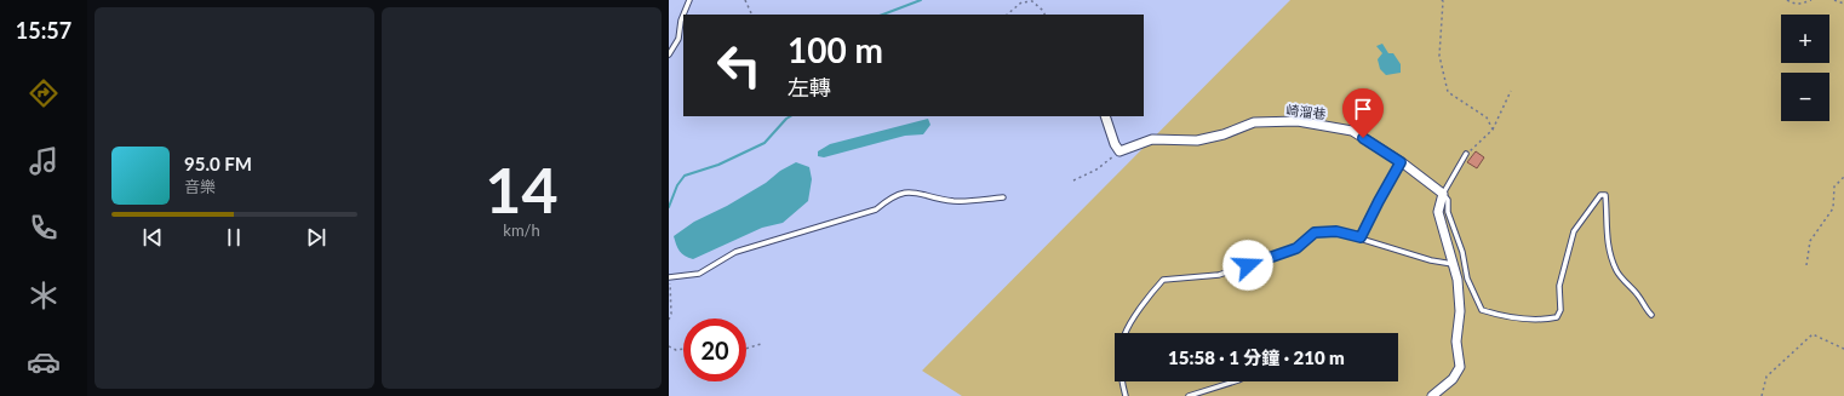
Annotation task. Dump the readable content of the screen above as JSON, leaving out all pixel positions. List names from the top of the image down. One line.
{"streets":{"street":["崎溜巷"]},"page":{"tabs":"15:57","tile":["14","km/h"],"map_buttons":["+","−"],"turn":["100 m","左轉"],"song":["95.0 FM","音樂"],"limit":"20","trip":"15:58 · 1 分鐘 · 210 m"}}
